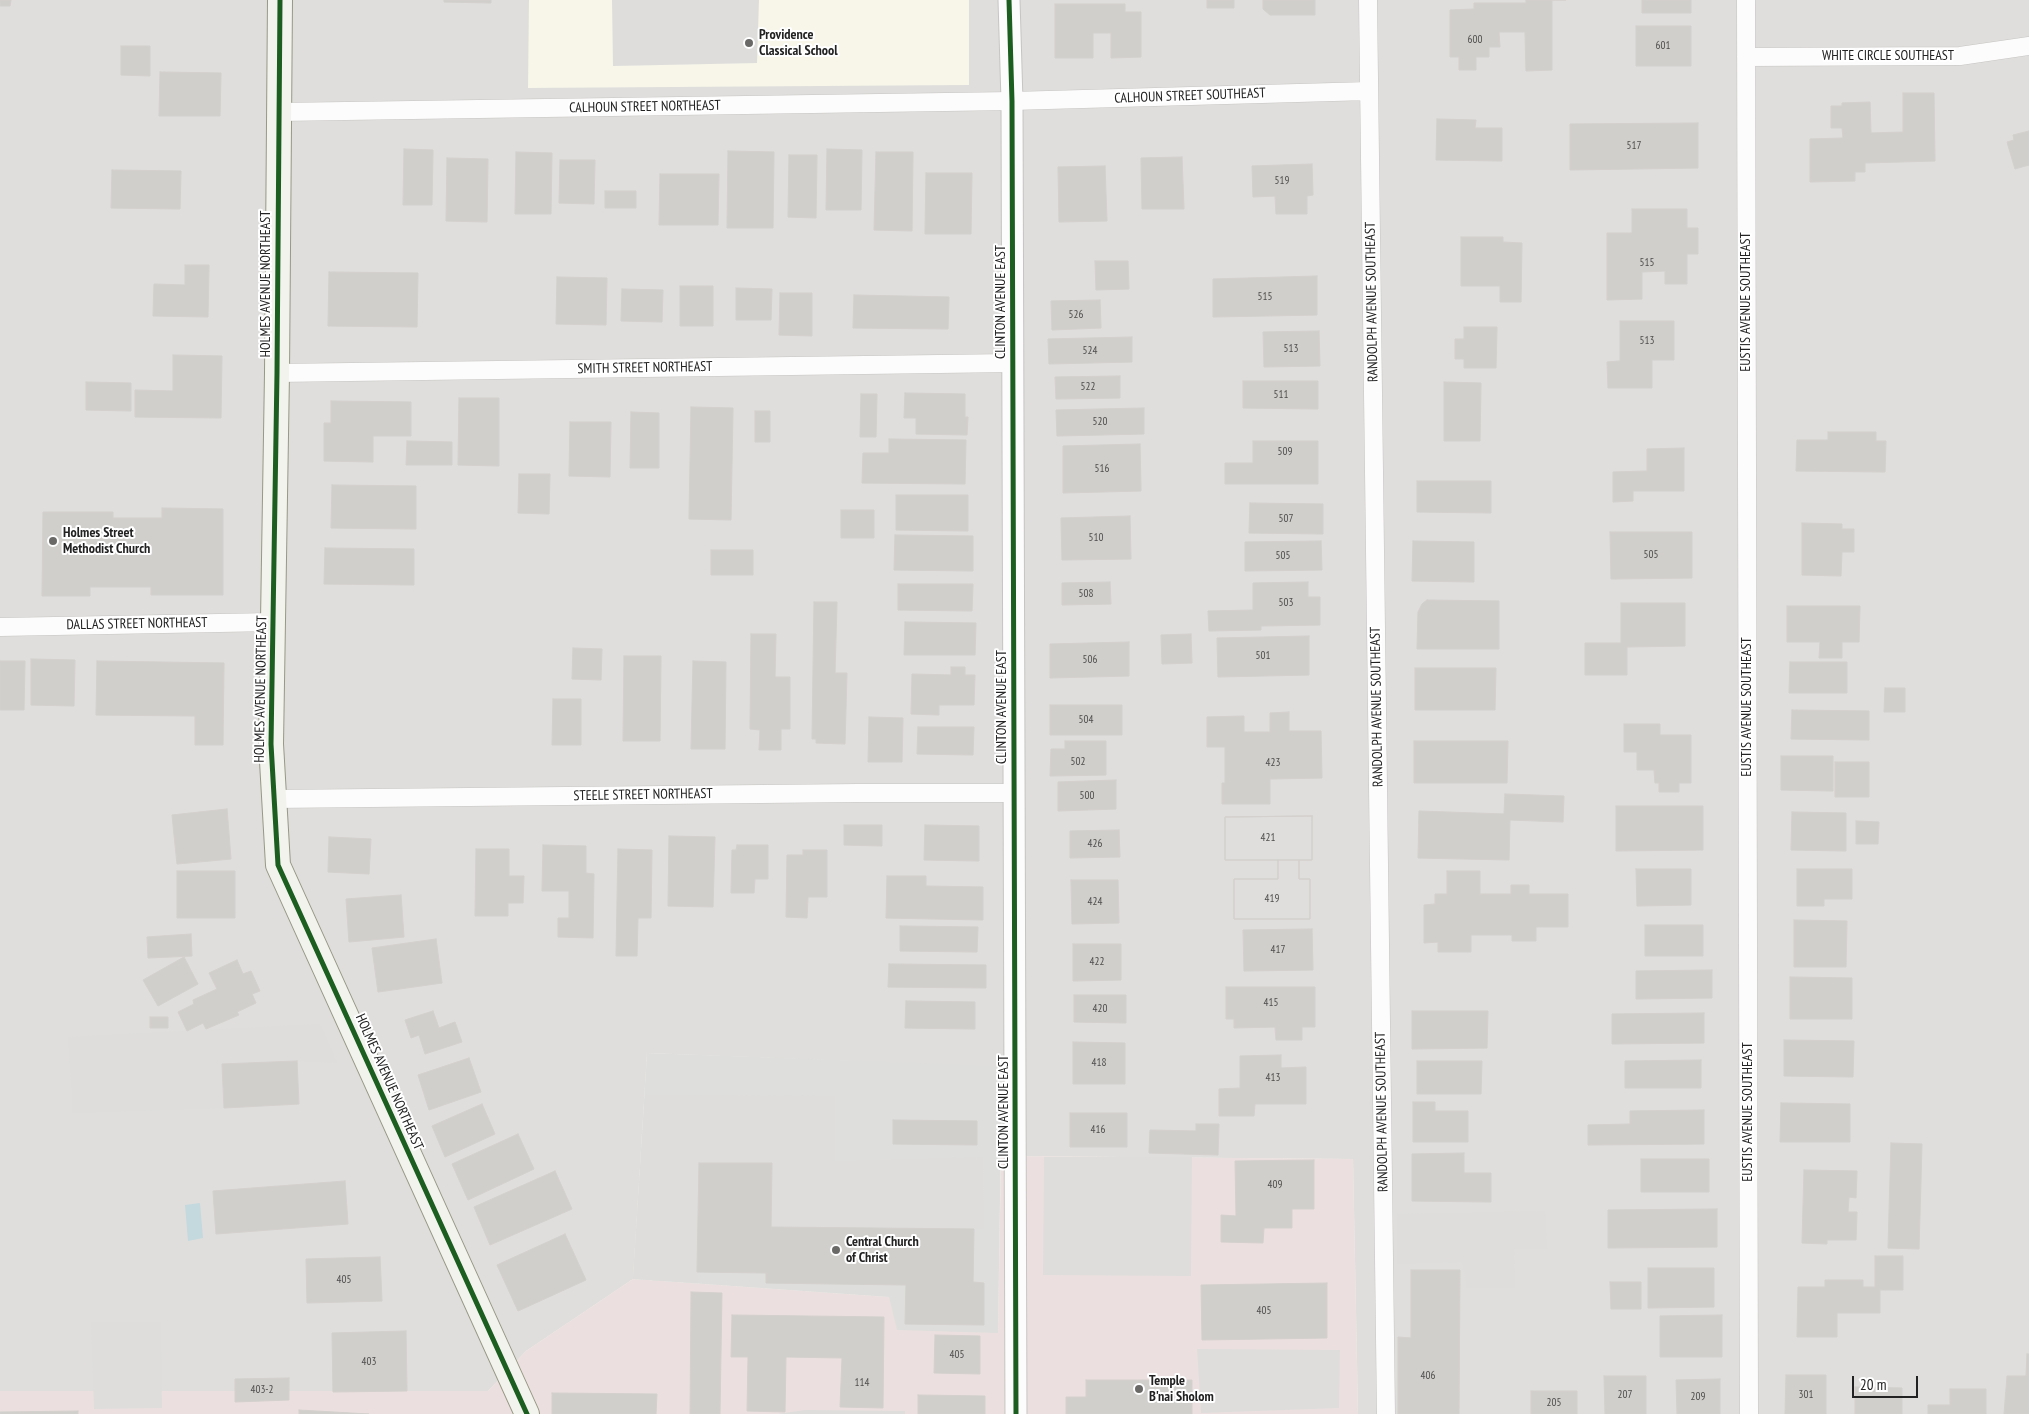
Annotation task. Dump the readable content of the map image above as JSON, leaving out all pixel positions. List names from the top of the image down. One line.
{"streets":{"main road":["HOLMES AVENUE NORTHEAST"],"street":["WHITE CIRCLE SOUTHEAST","CALHOUN STREET SOUTHEAST","CALHOUN STREET NORTHEAST","CLINTON AVENUE EAST","RANDOLPH AVENUE SOUTHEAST","EUSTIS AVENUE SOUTHEAST","SMITH STREET NORTHEAST","DALLAS STREET NORTHEAST","STEELE STREET NORTHEAST"]},"crossings":[["WHITE CIRCLE SOUTHEAST","EUSTIS AVENUE SOUTHEAST"],["CALHOUN STREET SOUTHEAST","CALHOUN STREET NORTHEAST"],["CALHOUN STREET SOUTHEAST","CLINTON AVENUE EAST"],["CALHOUN STREET SOUTHEAST","RANDOLPH AVENUE SOUTHEAST"],["CALHOUN STREET NORTHEAST","HOLMES AVENUE NORTHEAST"],["CALHOUN STREET NORTHEAST","CLINTON AVENUE EAST"],["HOLMES AVENUE NORTHEAST","SMITH STREET NORTHEAST"],["HOLMES AVENUE NORTHEAST","DALLAS STREET NORTHEAST"],["HOLMES AVENUE NORTHEAST","STEELE STREET NORTHEAST"],["CLINTON AVENUE EAST","SMITH STREET NORTHEAST"],["CLINTON AVENUE EAST","STEELE STREET NORTHEAST"]],"places":["Providence Classical School","Holmes Street Methodist Church","Central Church of Christ","Temple B'nai Sholom"],"house_numbers":["600","601","517","519","515","515","526","513","513","524","522","511","520","509","516","507","510","505","505","508","503","501","506","504","502","423","500","421","426","419","424","417","422","415","420","418","413","416","409","405","405","405","403","406","114","403-2","207","301","209","205"],"scale_bar":"20 m"}
